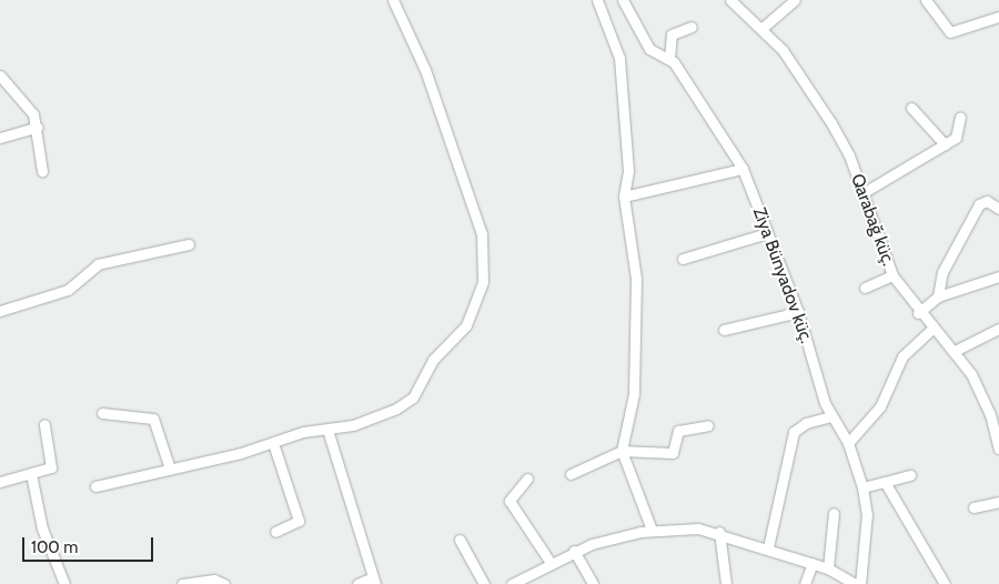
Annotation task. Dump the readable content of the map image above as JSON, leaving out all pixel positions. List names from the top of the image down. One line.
{"streets":{"street":["Qarabağ küç.","Ziya Bünyadov küç."]},"scale_bar":"100 m"}
